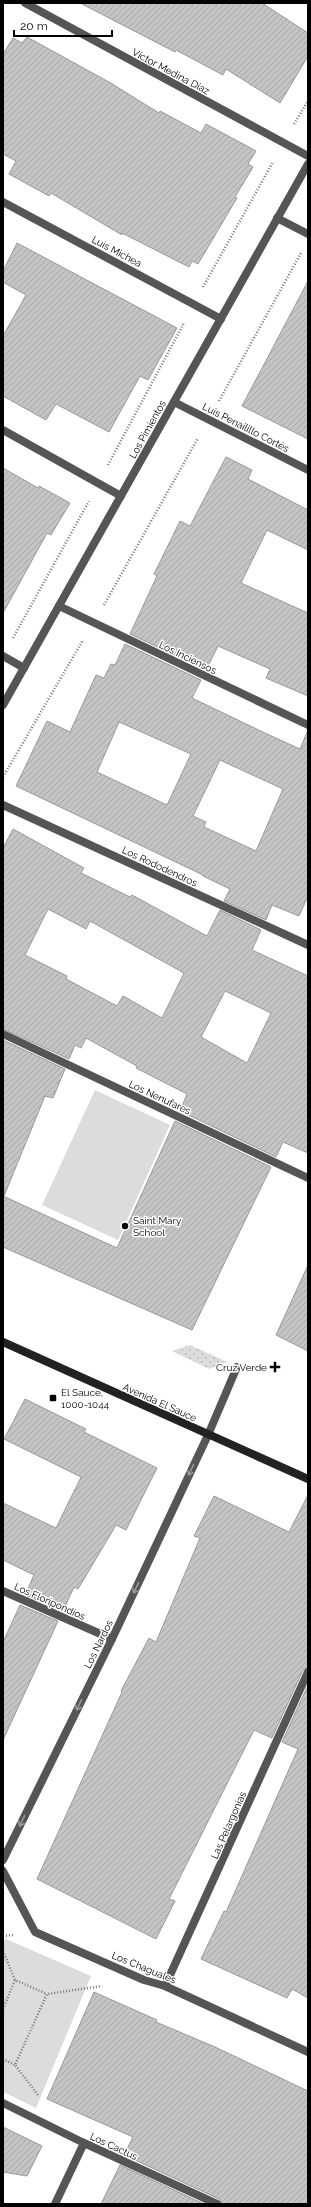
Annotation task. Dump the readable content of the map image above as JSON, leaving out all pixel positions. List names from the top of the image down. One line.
{"streets":{"main road":["Avenida El Sauce"],"street":["Víctor Medina Díaz","Luis Michea","Luis Penailillo Cortés","Los Pimientos","Los Inciensos","Los Rododendros","Los Nenufares","Los Floripondios","Los Nardos","Las Pelargonias","Los Chaguales","Los Cactus"]},"crossings":[["Luis Michea","Los Pimientos"],["Luis Penailillo Cortés","Los Pimientos"],["Los Pimientos","Los Inciensos"],["Avenida El Sauce","Los Nardos"],["Los Floripondios","Los Nardos"],["Las Pelargonias","Los Chaguales"]],"one_way":["Los Nardos"],"places":{"other":["Saint Mary School"],"health":["Cruz Verde"],"transit":["El Sauce, 1000-1044"]},"scale_bar":"20 m"}
